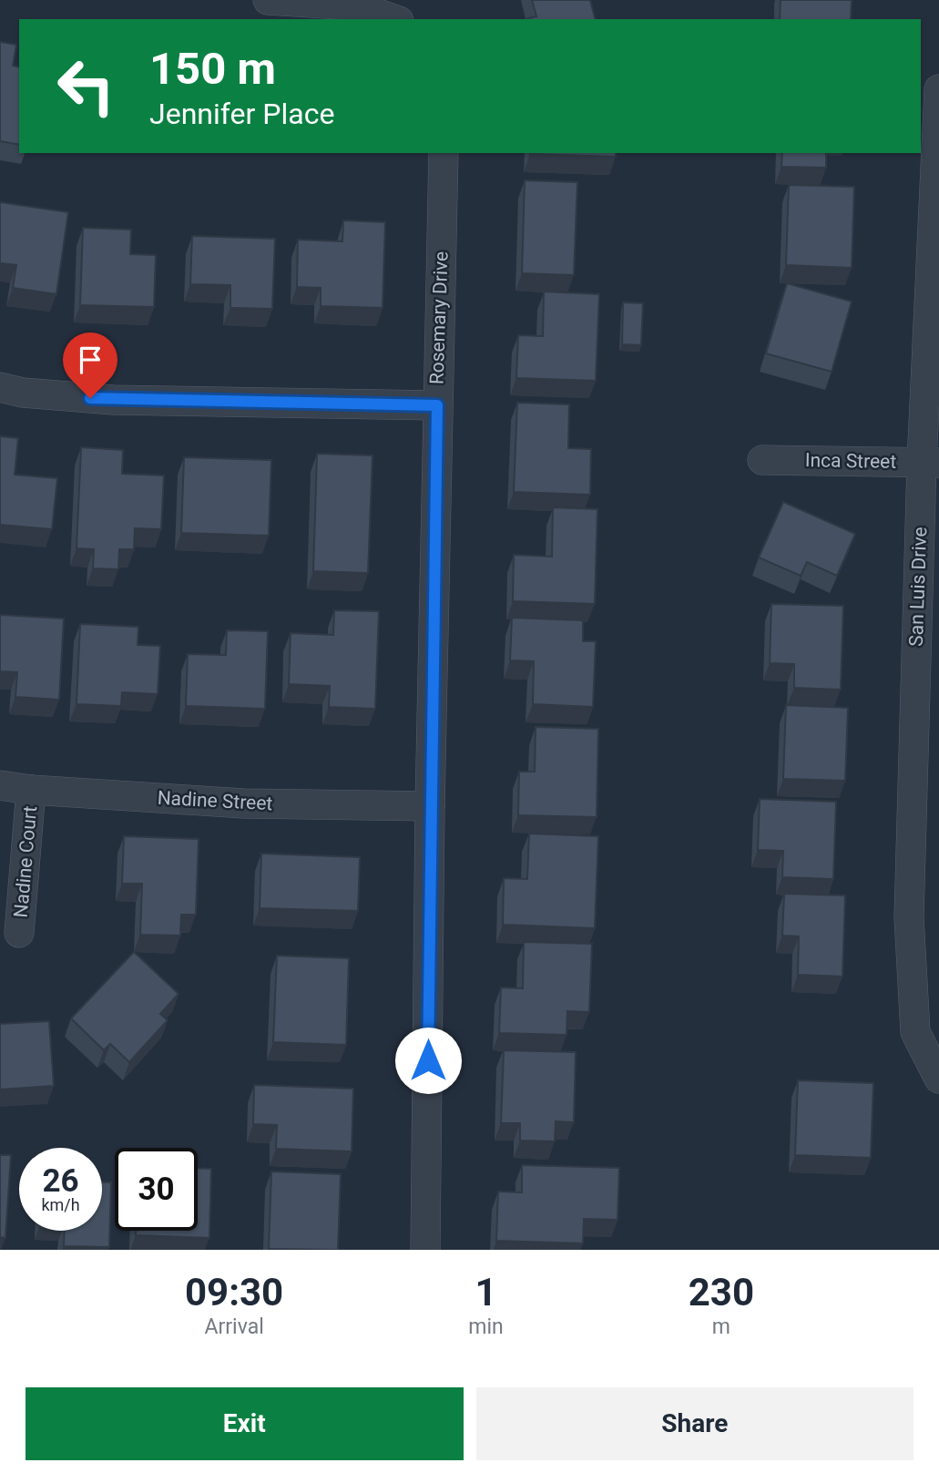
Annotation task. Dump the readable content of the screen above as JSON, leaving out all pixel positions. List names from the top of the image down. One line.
{"streets":{"street":["Rosemary Drive","Inca Street","San Luis Drive","Nadine Street","Nadine Court"]},"crossings":[["Rosemary Drive","Nadine Street"],["Inca Street","San Luis Drive"],["Nadine Street","Nadine Court"]],"page":{"turn":["150 m","Jennifer Place"],"speed":"26 km/h","limit":"30","eta":["09:30","Arrival","1","min","230","m"],"buttons":["Exit","Share"]}}
